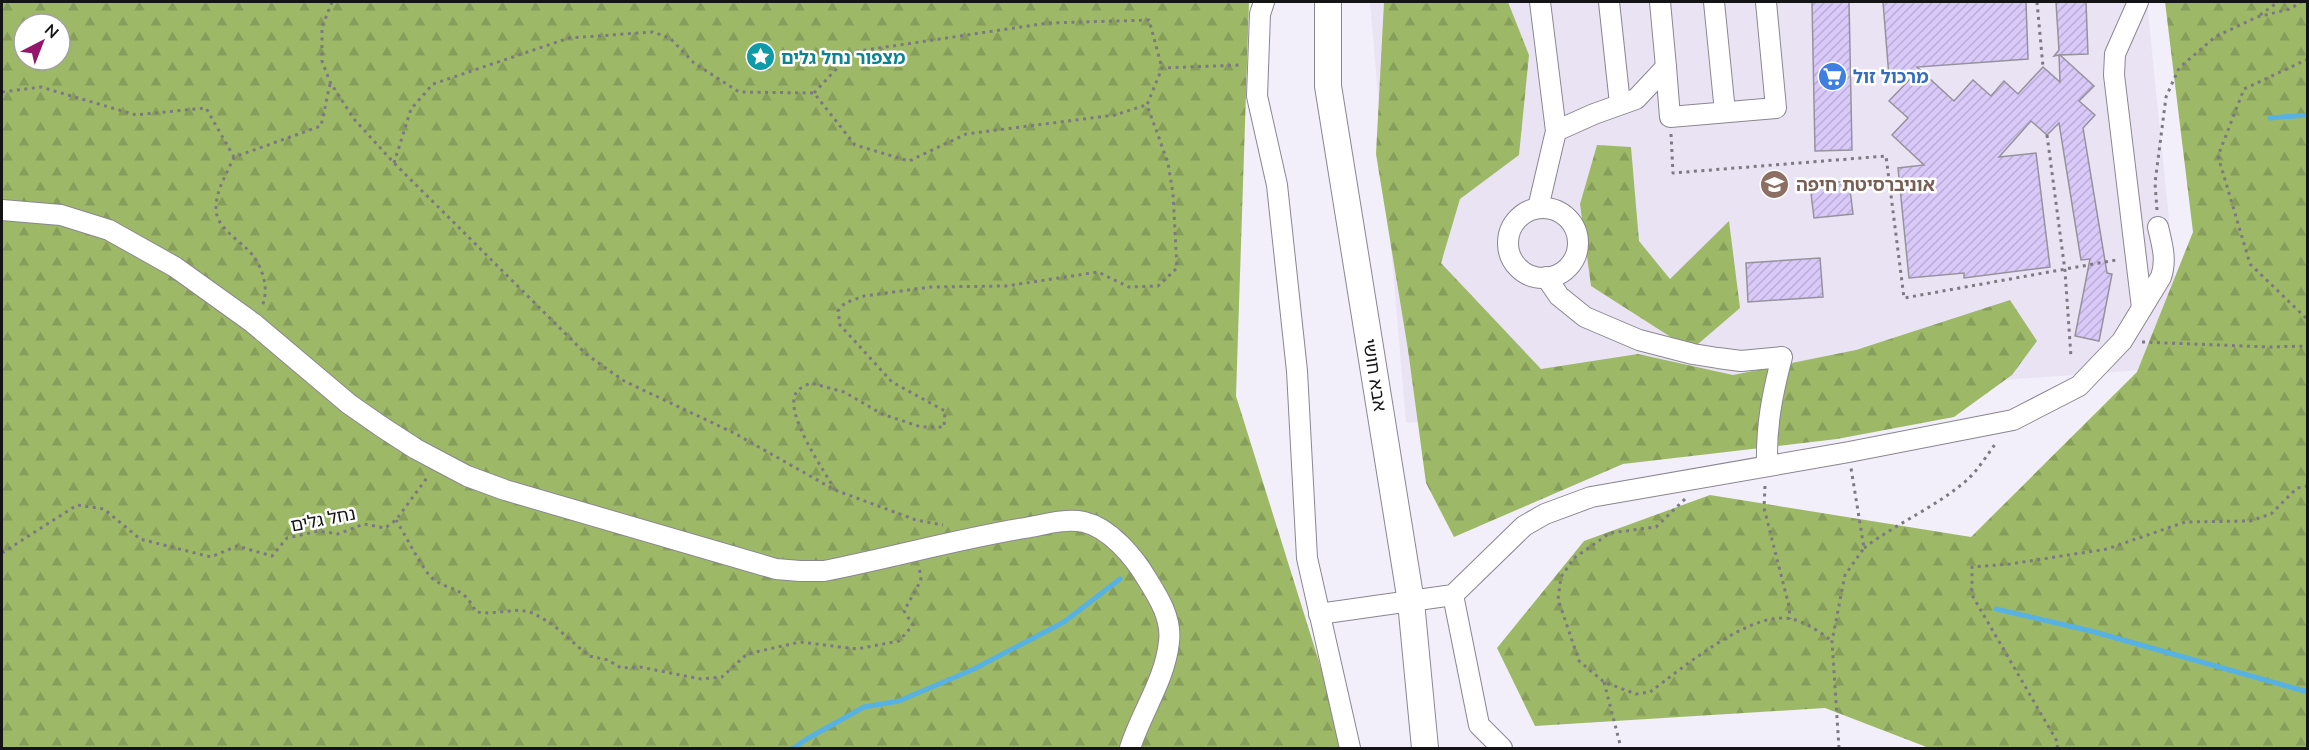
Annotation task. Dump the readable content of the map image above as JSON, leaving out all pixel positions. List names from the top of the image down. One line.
{"streets":{"main road":["אבא חושי"],"path":["נחל גלים"]},"places":{"place":["מצפור נחל גלים"],"supermarket":["מרכול זול"],"school or university":["אוניברסיטת חיפה"]},"north":"top right"}
